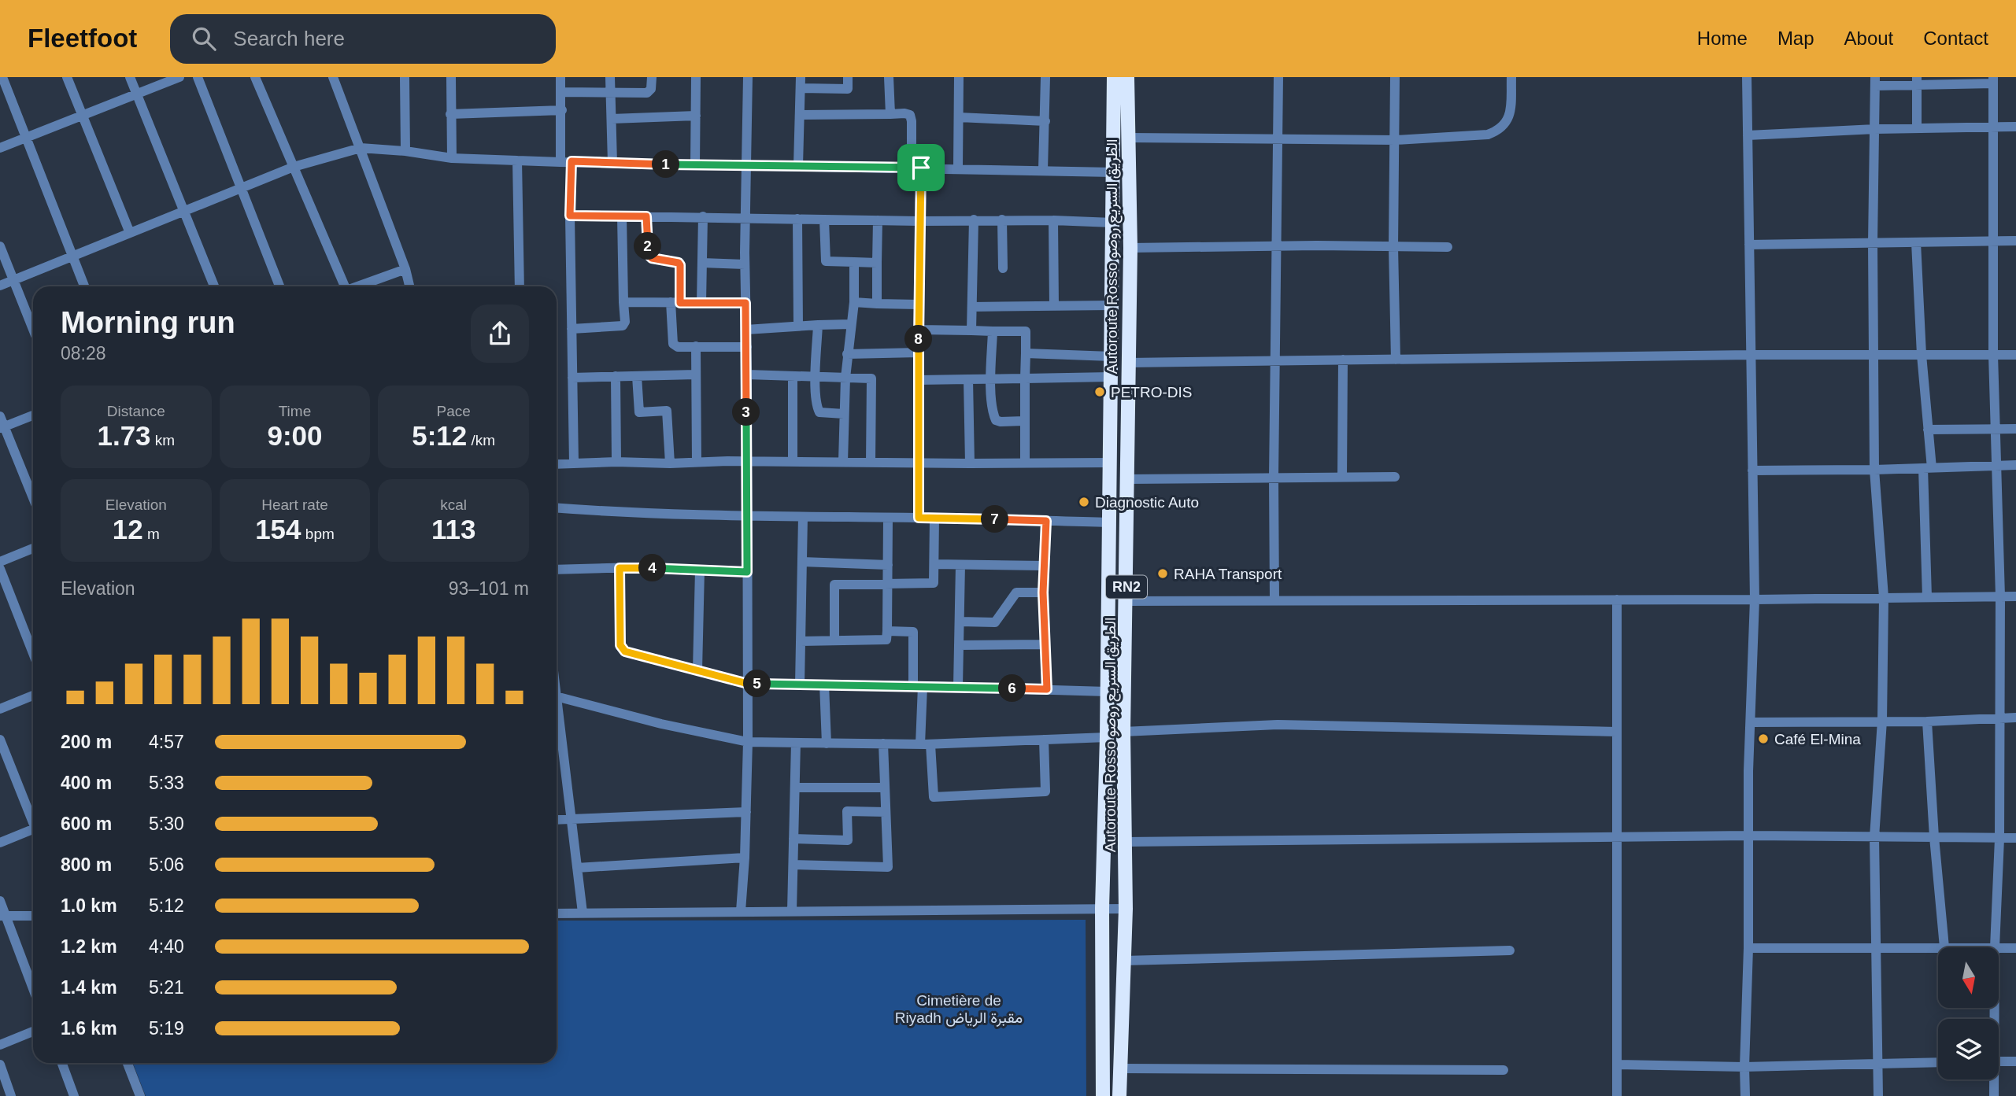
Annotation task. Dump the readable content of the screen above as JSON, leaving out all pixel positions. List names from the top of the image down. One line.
{"streets":{"highway":["Autoroute Rosso الطريق السريع روصو","RN2"]},"parks":["Cimetière de Riyadh مقبرة الرياض"],"places":["PETRO-DIS","Diagnostic Auto","RAHA Transport","Café El-Mina"],"north":"bottom","page":{"header":"Fleetfoot","search":"Search here","nav":["Home","Map","About","Contact"],"pins":["1","2","8","3","7","4","5","6"],"heading":["Morning run","08:28"],"stats":[["Distance","1.73 km"],["Time","9:00"],["Pace","5:12 /km"],["Elevation","12 m"],["Heart rate","154 bpm"],["kcal","113"]],"chart":["Elevation","93–101 m"],"list":[{"name":"200 m","note":"4:57"},{"name":"400 m","note":"5:33"},{"name":"600 m","note":"5:30"},{"name":"800 m","note":"5:06"},{"name":"1.0 km","note":"5:12"},{"name":"1.2 km","note":"4:40"},{"name":"1.4 km","note":"5:21"},{"name":"1.6 km","note":"5:19"}]}}
